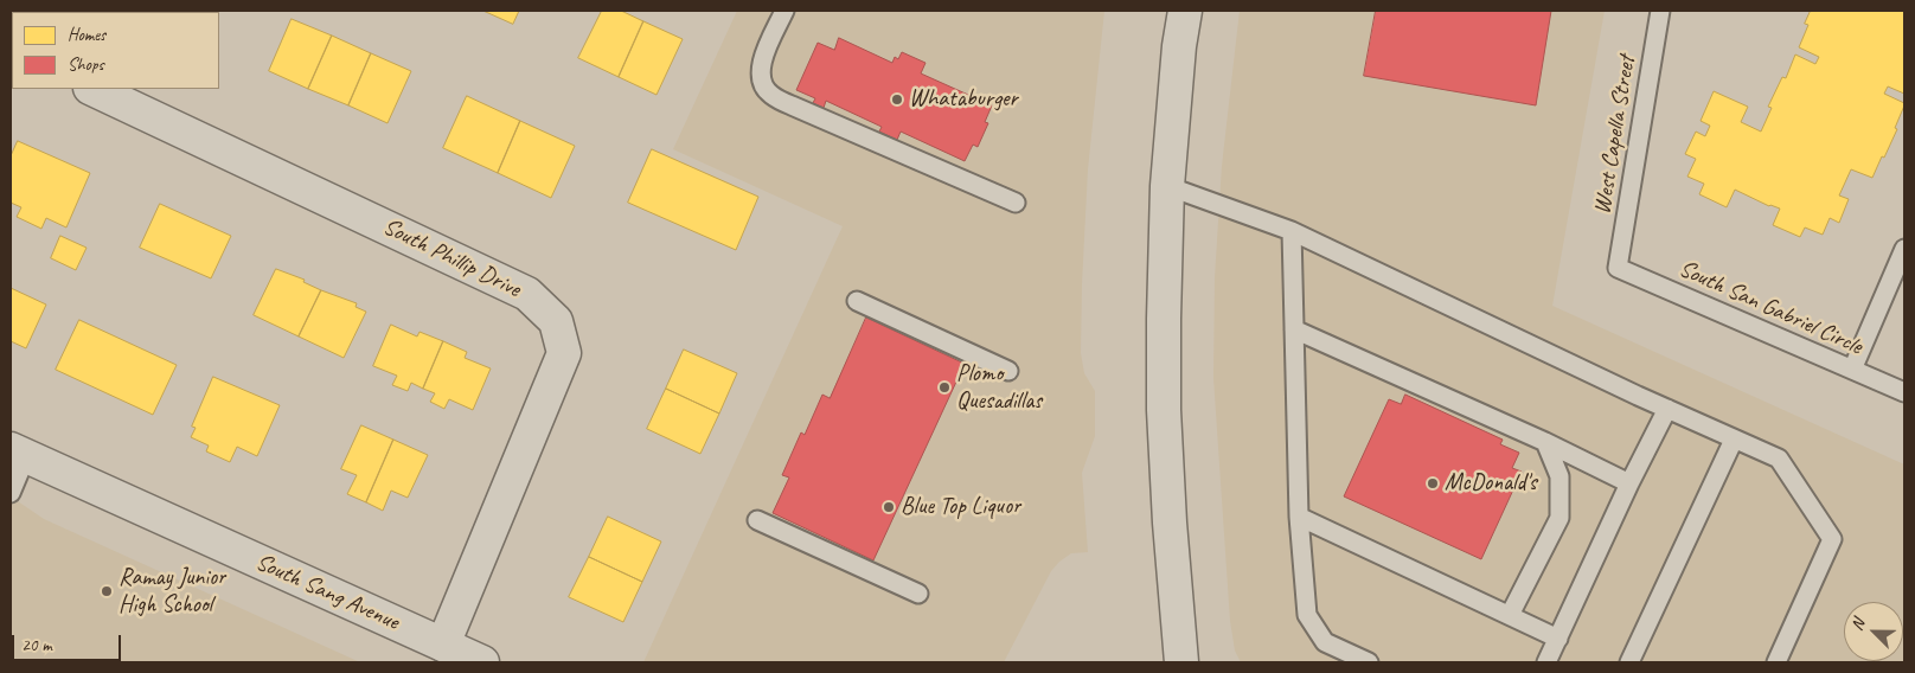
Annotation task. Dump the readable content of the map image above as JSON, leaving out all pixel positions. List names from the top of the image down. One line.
{"streets":{"street":["South Phillip Drive","South Sang Avenue"],"lane":["West Capella Street","South San Gabriel Circle"]},"crossings":[["West Capella Street","South San Gabriel Circle"],["South Phillip Drive","South Sang Avenue"]],"places":["Whataburger","Plomo Quesadillas","McDonald's","Blue Top Liquor","Ramay Junior High School"],"legend":["Homes","Shops"],"scale_bar":"20 m","north":"top left"}
